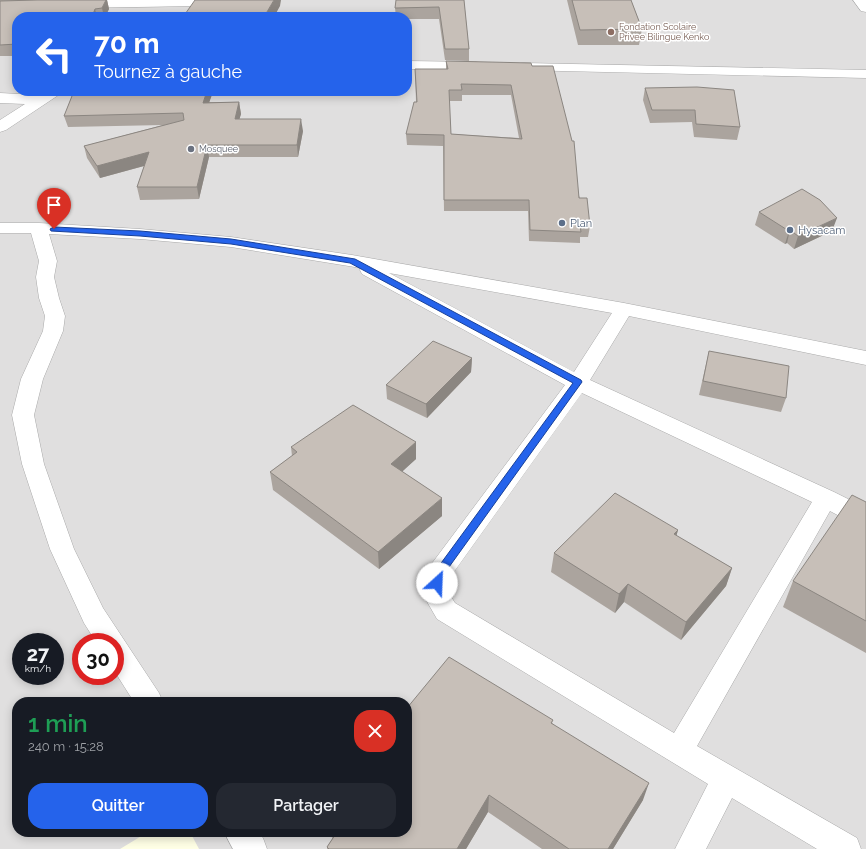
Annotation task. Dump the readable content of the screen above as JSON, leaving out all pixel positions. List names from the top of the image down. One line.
{"places":["Fondation Scolaire Privee Bilingue Kenko","Mosquee","Plan","Hysacam"],"page":{"turn":["70 m","Tournez à gauche"],"speed":"27 km/h","limit":"30","heading":["1 min","240 m · 15:28"],"buttons":["Quitter","Partager"]}}
